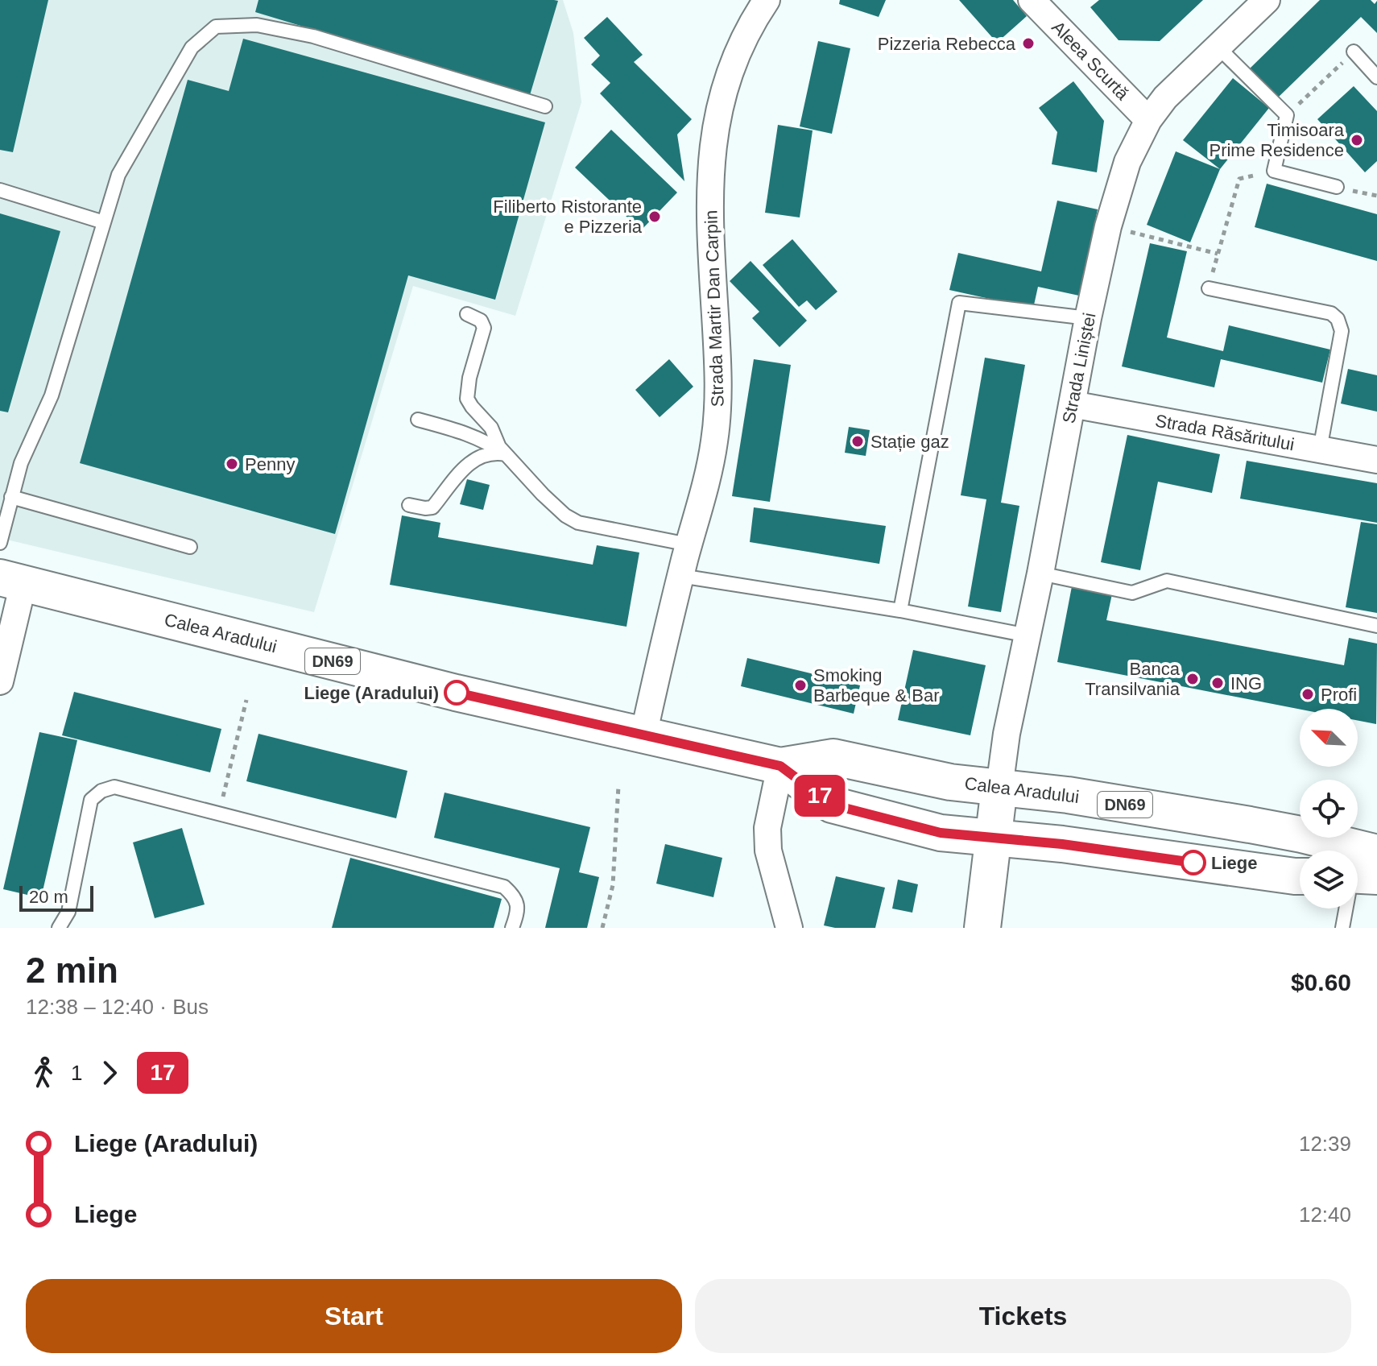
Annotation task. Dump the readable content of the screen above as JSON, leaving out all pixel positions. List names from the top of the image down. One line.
{"streets":{"main road":["Calea Aradului","DN69"],"street":["Aleea Scurtă","Strada Martir Dan Carpin","Strada Liniștei","Strada Răsăritului"]},"crossings":[["Aleea Scurtă","Strada Liniștei"],["Strada Martir Dan Carpin","Calea Aradului"],["Strada Liniștei","Strada Răsăritului"],["Strada Liniștei","Calea Aradului"]],"places":["Pizzeria Rebecca","Timisoara Prime Residence","Filiberto Ristorante e Pizzeria","Stație gaz","Penny","Banca Transilvania","ING","Smoking Barbeque & Bar","Liege (Aradului)","Profi","Liege"],"lines":["bus line 17"],"scale_bar":"20 m","north":"top left","page":{"on_map":"17","scale":"20 m","heading":["2 min","12:38 – 12:40 · Bus","$0.60"],"legs":["1","17"],"list":[{"name":"Liege (Aradului)","value":"12:39"},{"name":"Liege","value":"12:40"}],"buttons":["Start","Tickets"]}}
